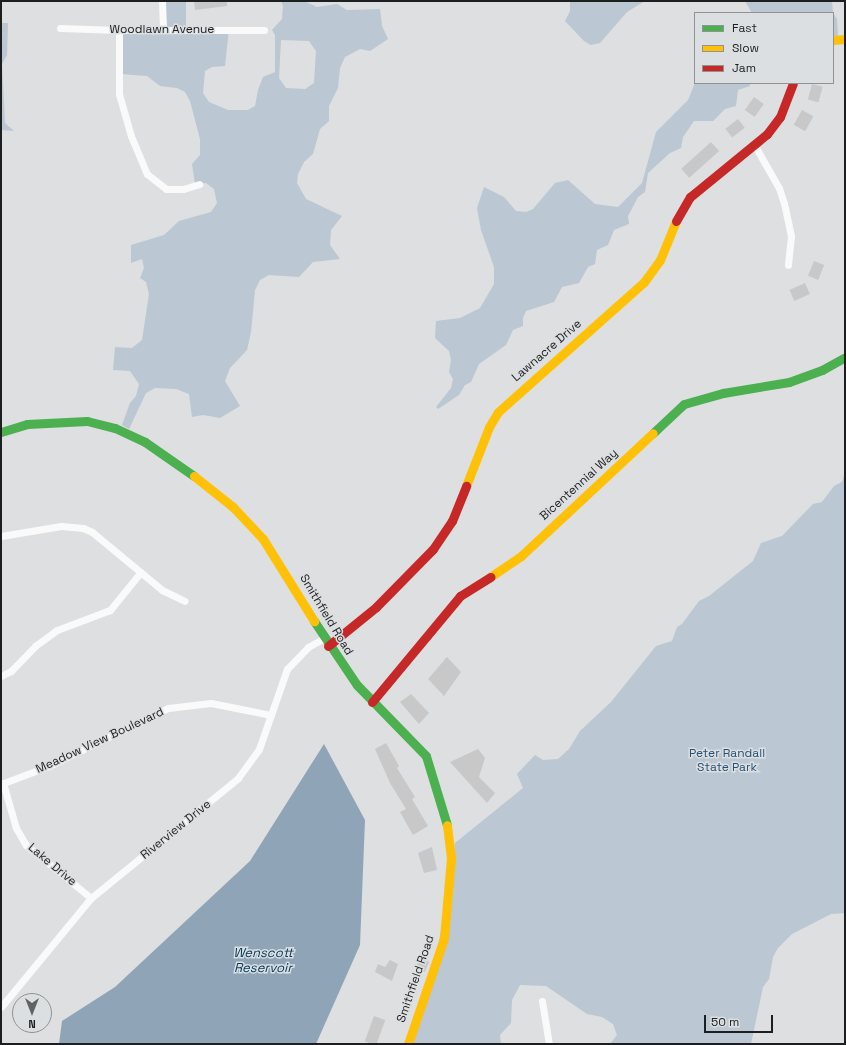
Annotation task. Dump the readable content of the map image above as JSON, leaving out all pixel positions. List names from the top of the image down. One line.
{"streets":{"street":["Woodlawn Avenue","Lawnacre Drive","Bicentennial Way","Smithfield Road","Meadow View Boulevard","Riverview Drive","Lake Drive"]},"crossings":[["Lawnacre Drive","Smithfield Road"],["Lawnacre Drive","Riverview Drive"],["Bicentennial Way","Smithfield Road"],["Smithfield Road","Riverview Drive"],["Meadow View Boulevard","Riverview Drive"],["Meadow View Boulevard","Lake Drive"],["Riverview Drive","Lake Drive"]],"water":["Wenscott Reservoir"],"parks":["Peter Randall State Park"],"legend":["Fast","Slow","Jam"],"scale_bar":"50 m","north":"bottom"}
